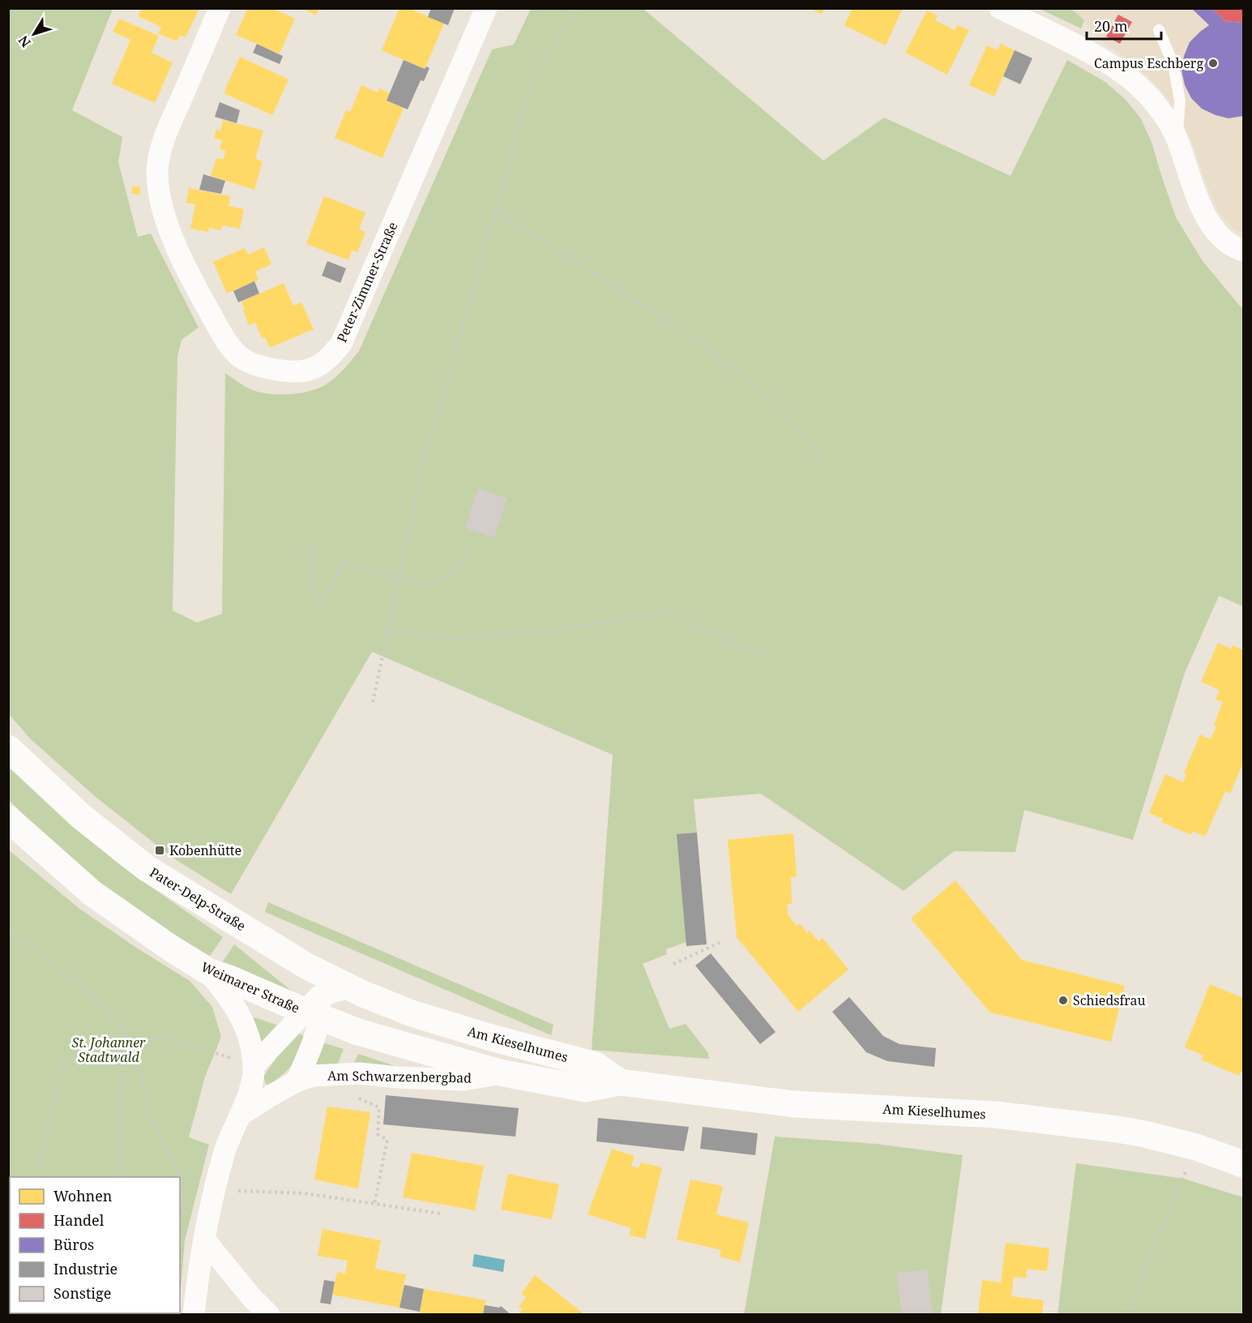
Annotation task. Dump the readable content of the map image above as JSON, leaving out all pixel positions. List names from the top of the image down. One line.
{"streets":{"street":["Peter-Zimmer-Straße","Pater-Delp-Straße","Weimarer Straße","Am Kieselhumes","Am Schwarzenbergbad"]},"crossings":[["Pater-Delp-Straße","Am Kieselhumes"],["Weimarer Straße","Am Kieselhumes"],["Weimarer Straße","Am Schwarzenbergbad"],["Am Kieselhumes","Am Schwarzenbergbad"]],"parks":["St. Johanner Stadtwald"],"places":{"other":["Campus Eschberg","Schiedsfrau"],"transit":["Kobenhütte"]},"legend":["Wohnen","Handel","Büros","Industrie","Sonstige"],"scale_bar":"20 m","north":"bottom left"}
